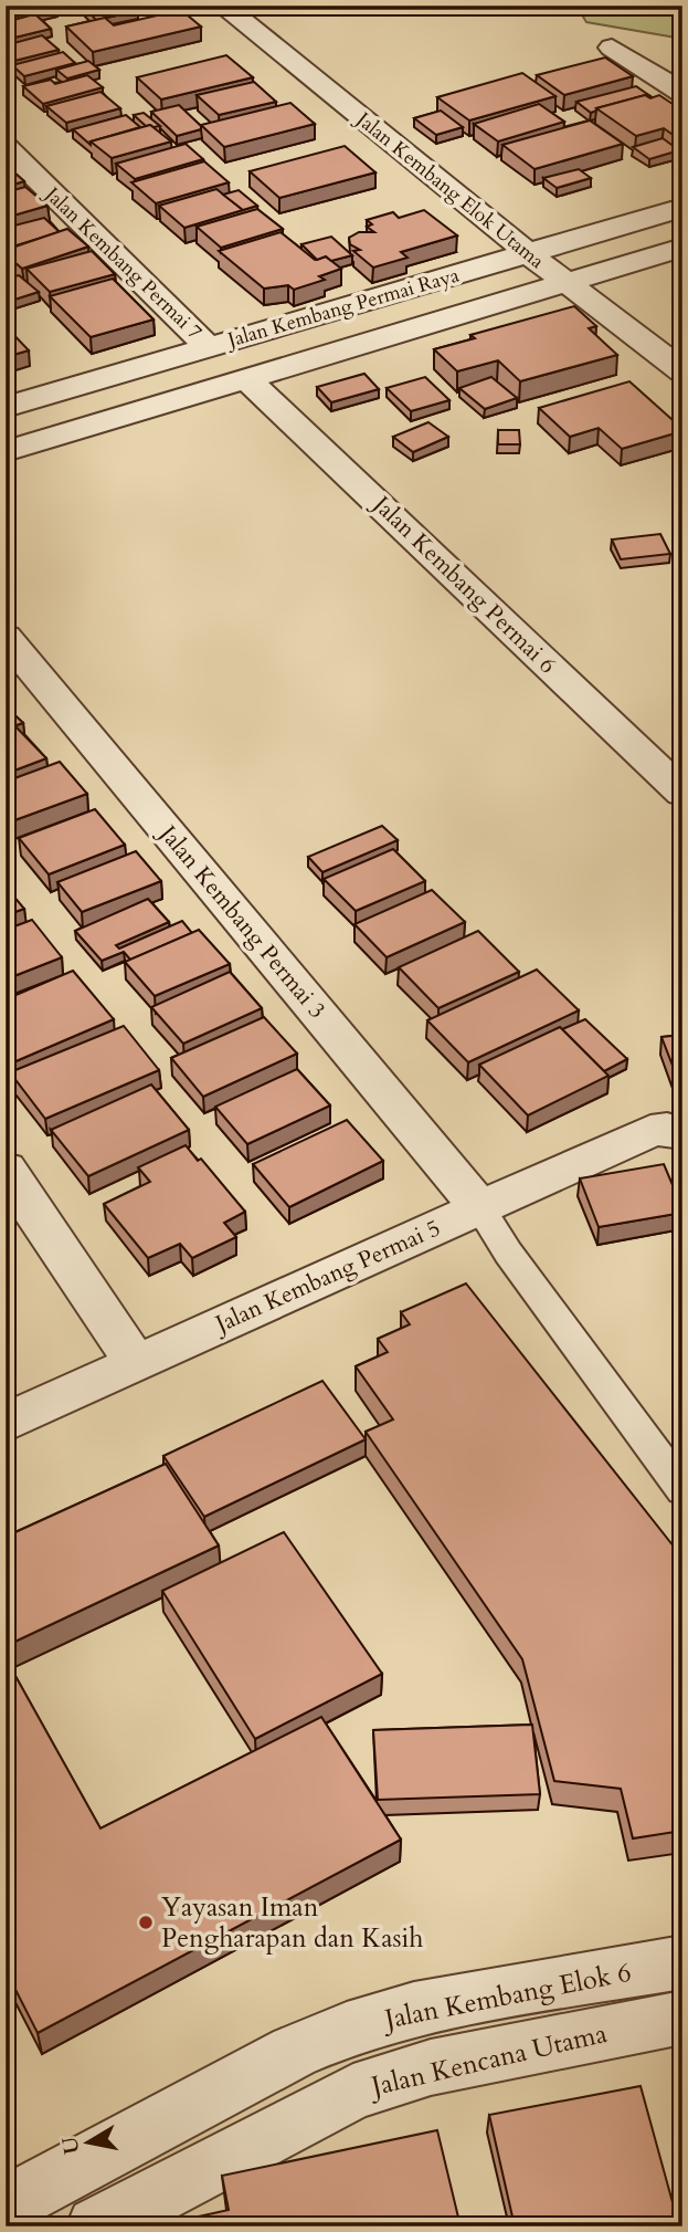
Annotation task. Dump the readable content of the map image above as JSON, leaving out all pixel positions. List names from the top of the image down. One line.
{"streets":{"street":["Jalan Kembang Elok Utama","Jalan Kembang Permai 7","Jalan Kembang Permai Raya","Jalan Kembang Permai 6","Jalan Kembang Permai 3","Jalan Kembang Permai 5","Jalan Kembang Elok 6","Jalan Kencana Utama"]},"crossings":[["Jalan Kembang Elok Utama","Jalan Kembang Permai Raya"],["Jalan Kembang Permai 7","Jalan Kembang Permai Raya"],["Jalan Kembang Permai Raya","Jalan Kembang Permai 6"],["Jalan Kembang Permai 3","Jalan Kembang Permai 5"]],"places":["Yayasan Iman Pengharapan dan Kasih"],"north":"left"}
